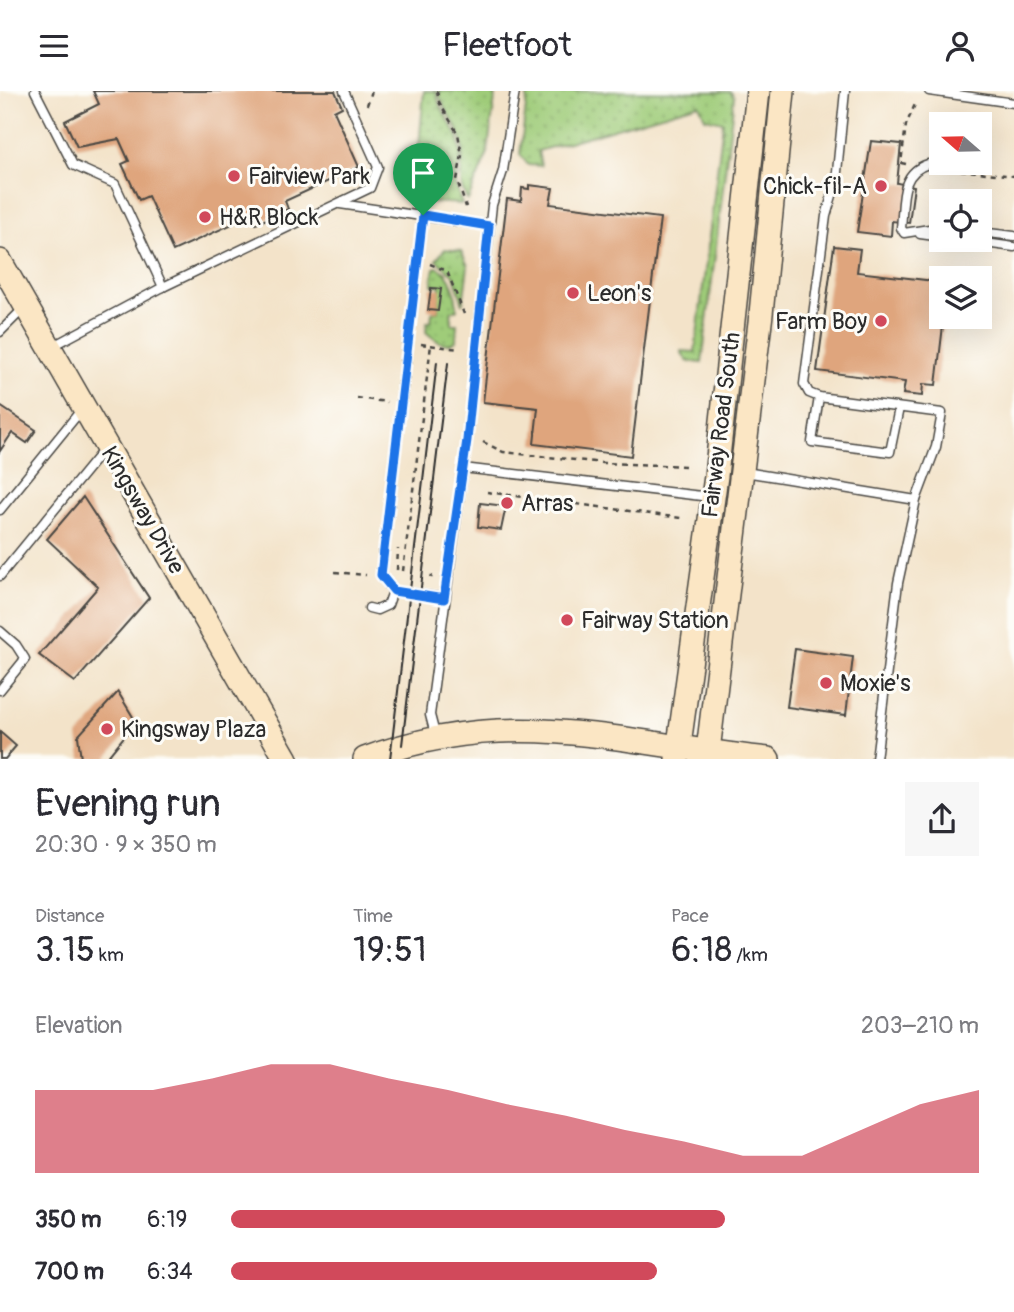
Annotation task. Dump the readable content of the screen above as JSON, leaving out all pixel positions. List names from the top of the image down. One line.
{"streets":{"main road":["Fairway Road South","Kingsway Drive"]},"places":["Fairview Park","Chick-fil-A","H&R Block","Leon's","Farm Boy","Arras","Fairway Station","Moxie's","Kingsway Plaza"],"north":"left","page":{"header":"Fleetfoot","heading":["Evening run","20:30 · 9 × 350 m"],"stats":[["Distance","3.15 km"],["Time","19:51"],["Pace","6:18 /km"]],"chart":["Elevation","203–210 m"],"list":[{"name":"350 m","note":"6:19"},{"name":"700 m","note":"6:34"}]}}
